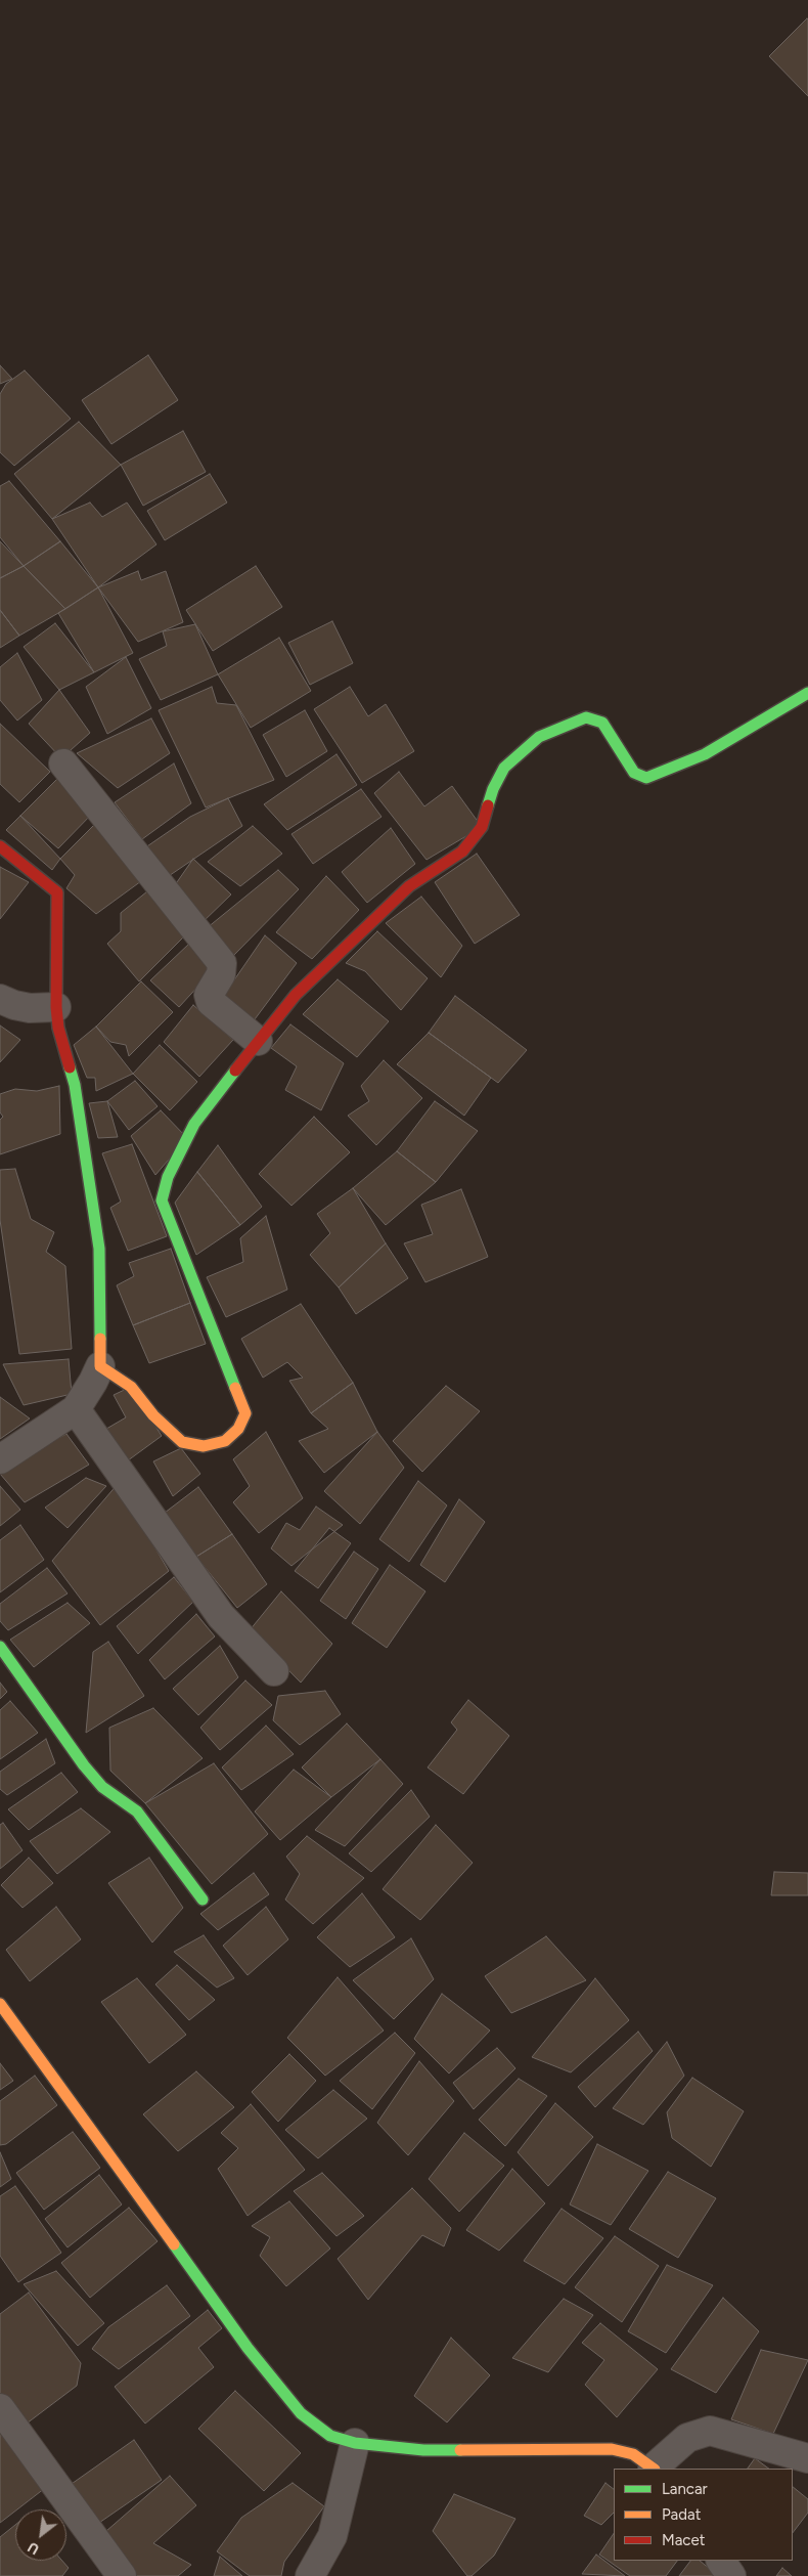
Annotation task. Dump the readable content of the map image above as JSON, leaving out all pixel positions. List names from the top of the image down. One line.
{"legend":["Lancar","Padat","Macet"],"north":"bottom left"}
